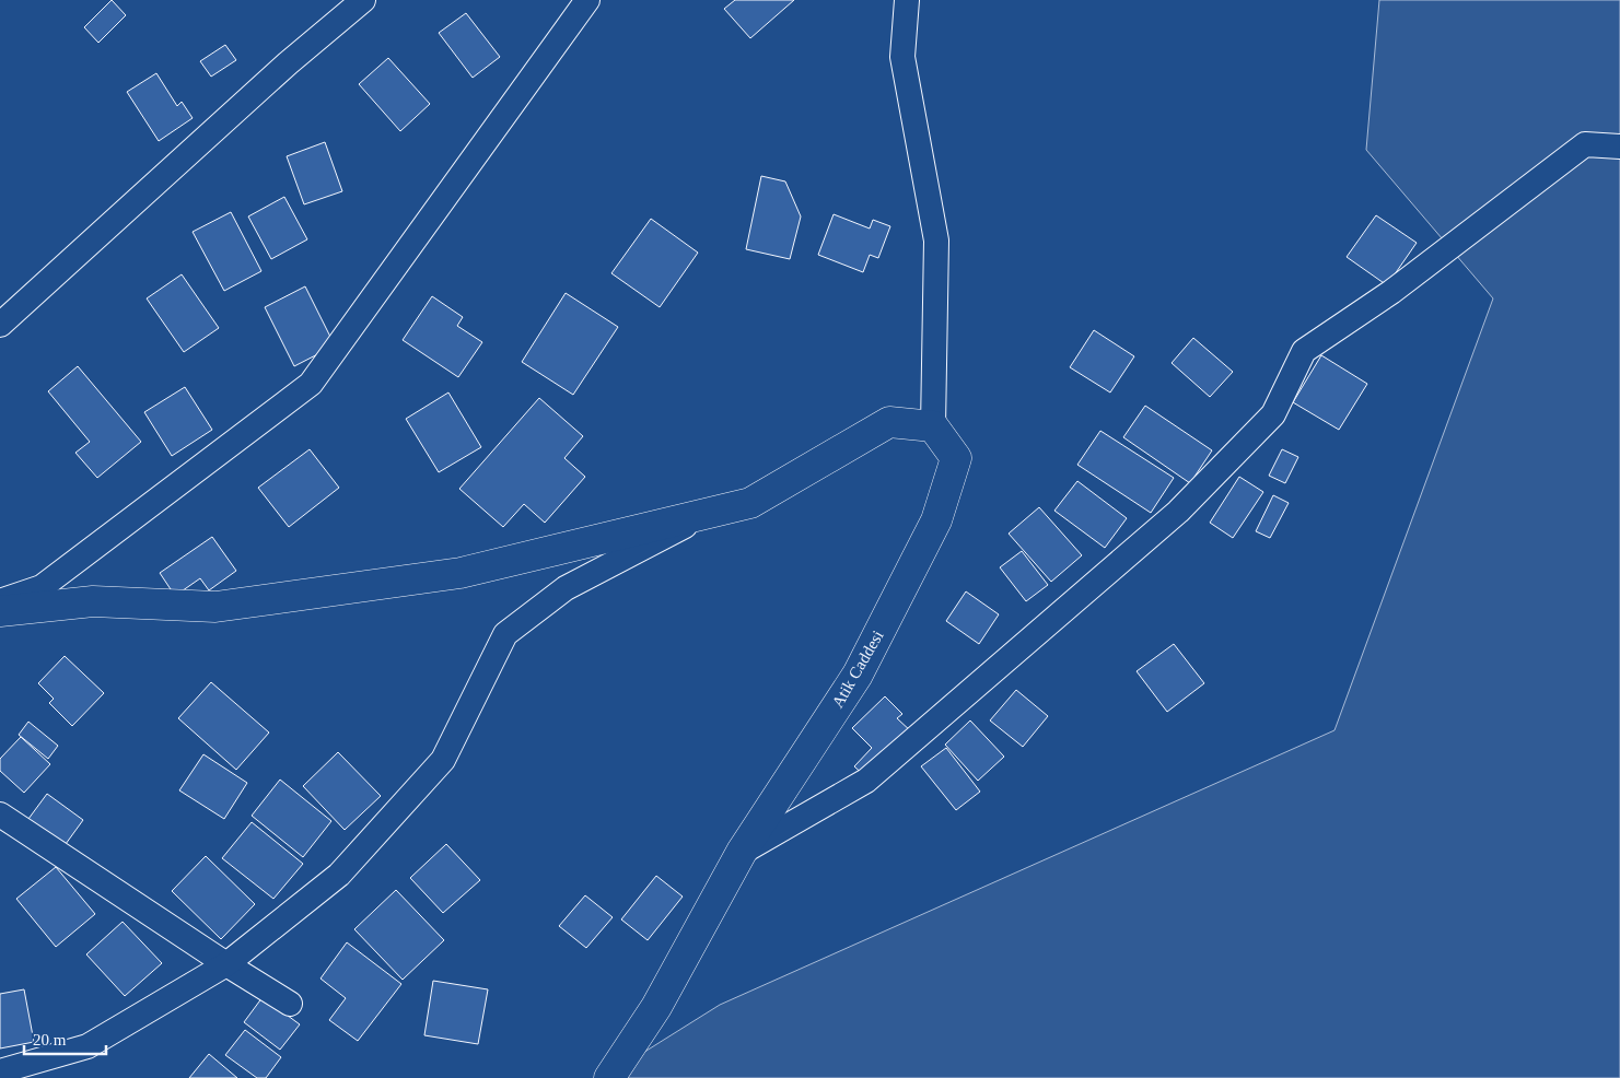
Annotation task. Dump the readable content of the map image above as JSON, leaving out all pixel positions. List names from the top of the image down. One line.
{"streets":{"street":["Atik Caddesi"]},"scale_bar":"20 m"}
